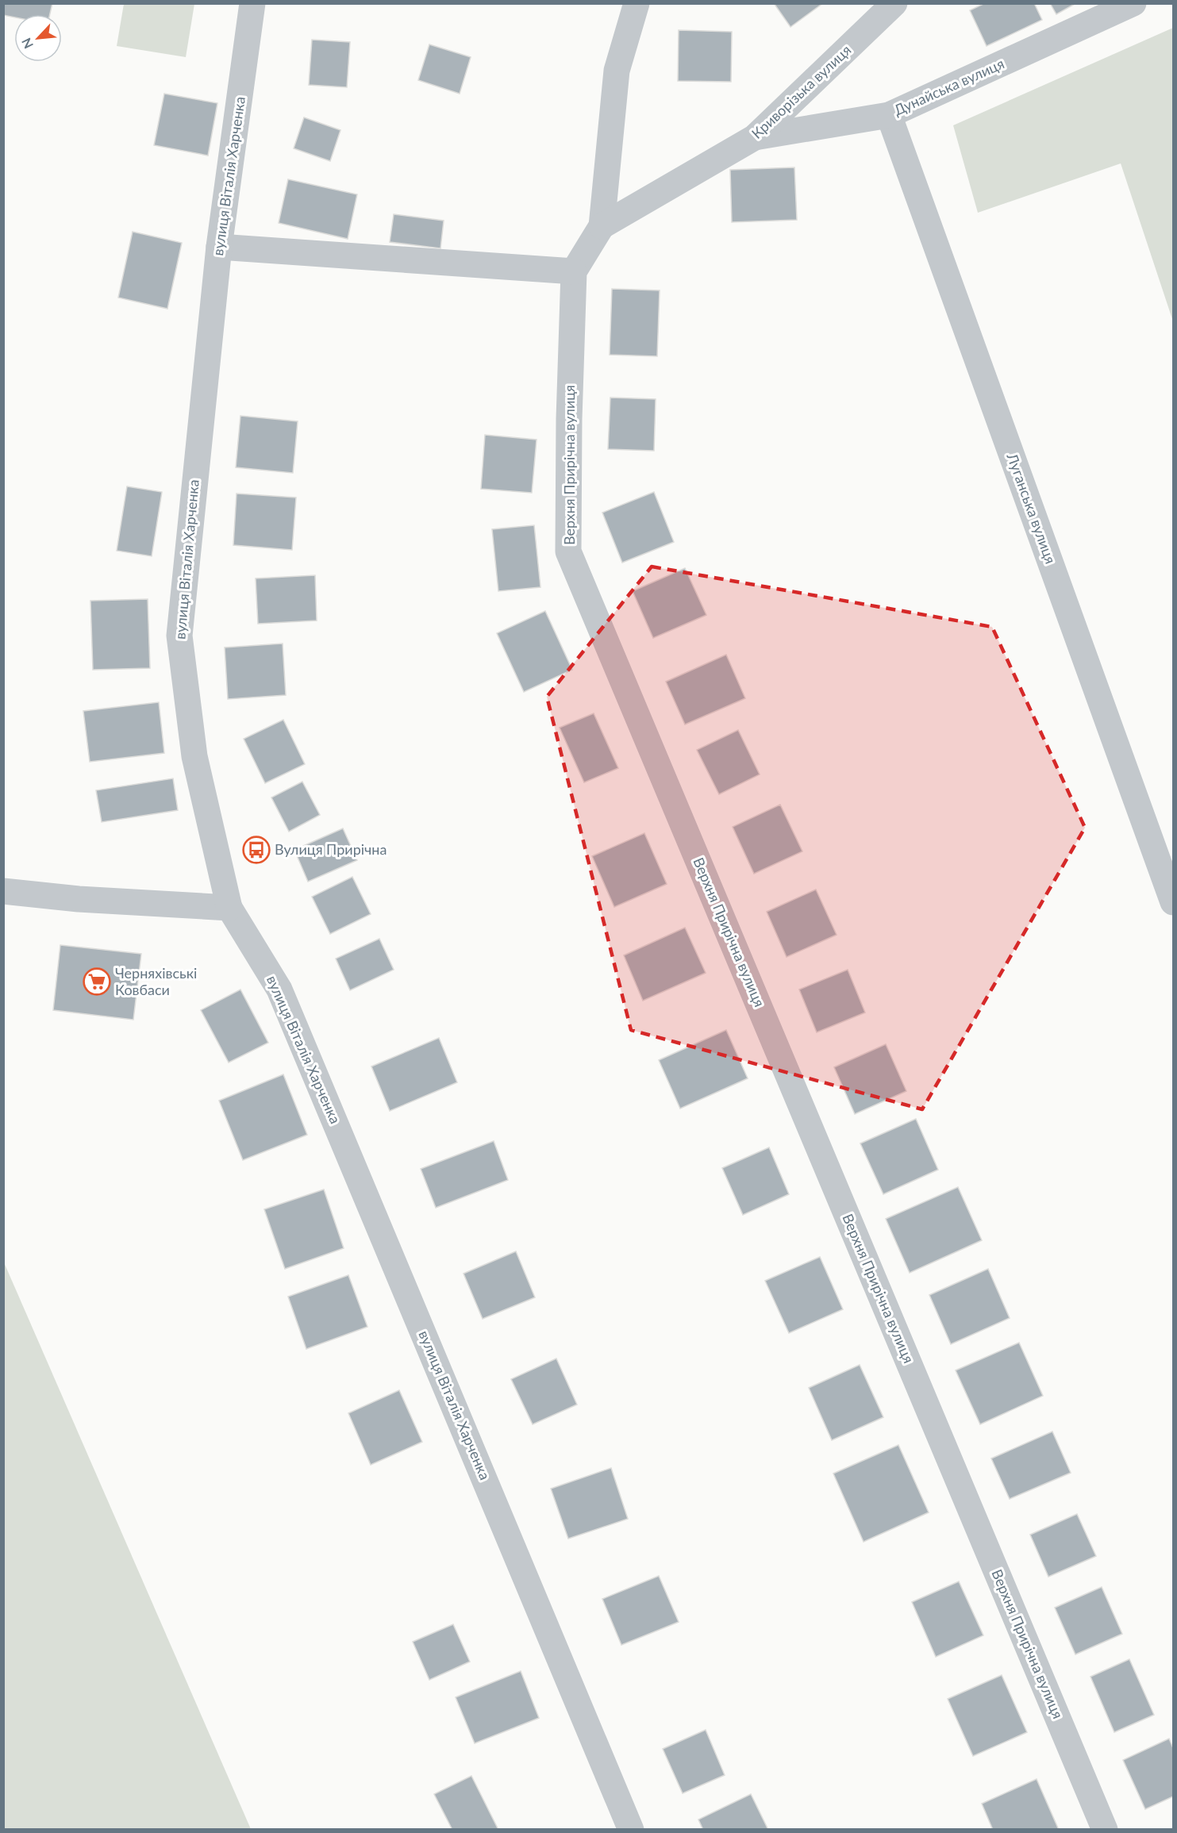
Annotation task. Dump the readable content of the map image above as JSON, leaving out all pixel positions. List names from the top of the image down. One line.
{"streets":{"street":["Дунайська вулиця","Криворізька вулиця","вулиця Віталія Харченка","Верхня Прирічна вулиця","Луганська вулиця"]},"crossings":[["Дунайська вулиця","Криворізька вулиця"],["Дунайська вулиця","Луганська вулиця"],["Криворізька вулиця","Верхня Прирічна вулиця"]],"places":{"bus stop":["Вулиця Прирічна"],"supermarket":["Черняхівські Ковбаси"]},"north":"bottom left"}
